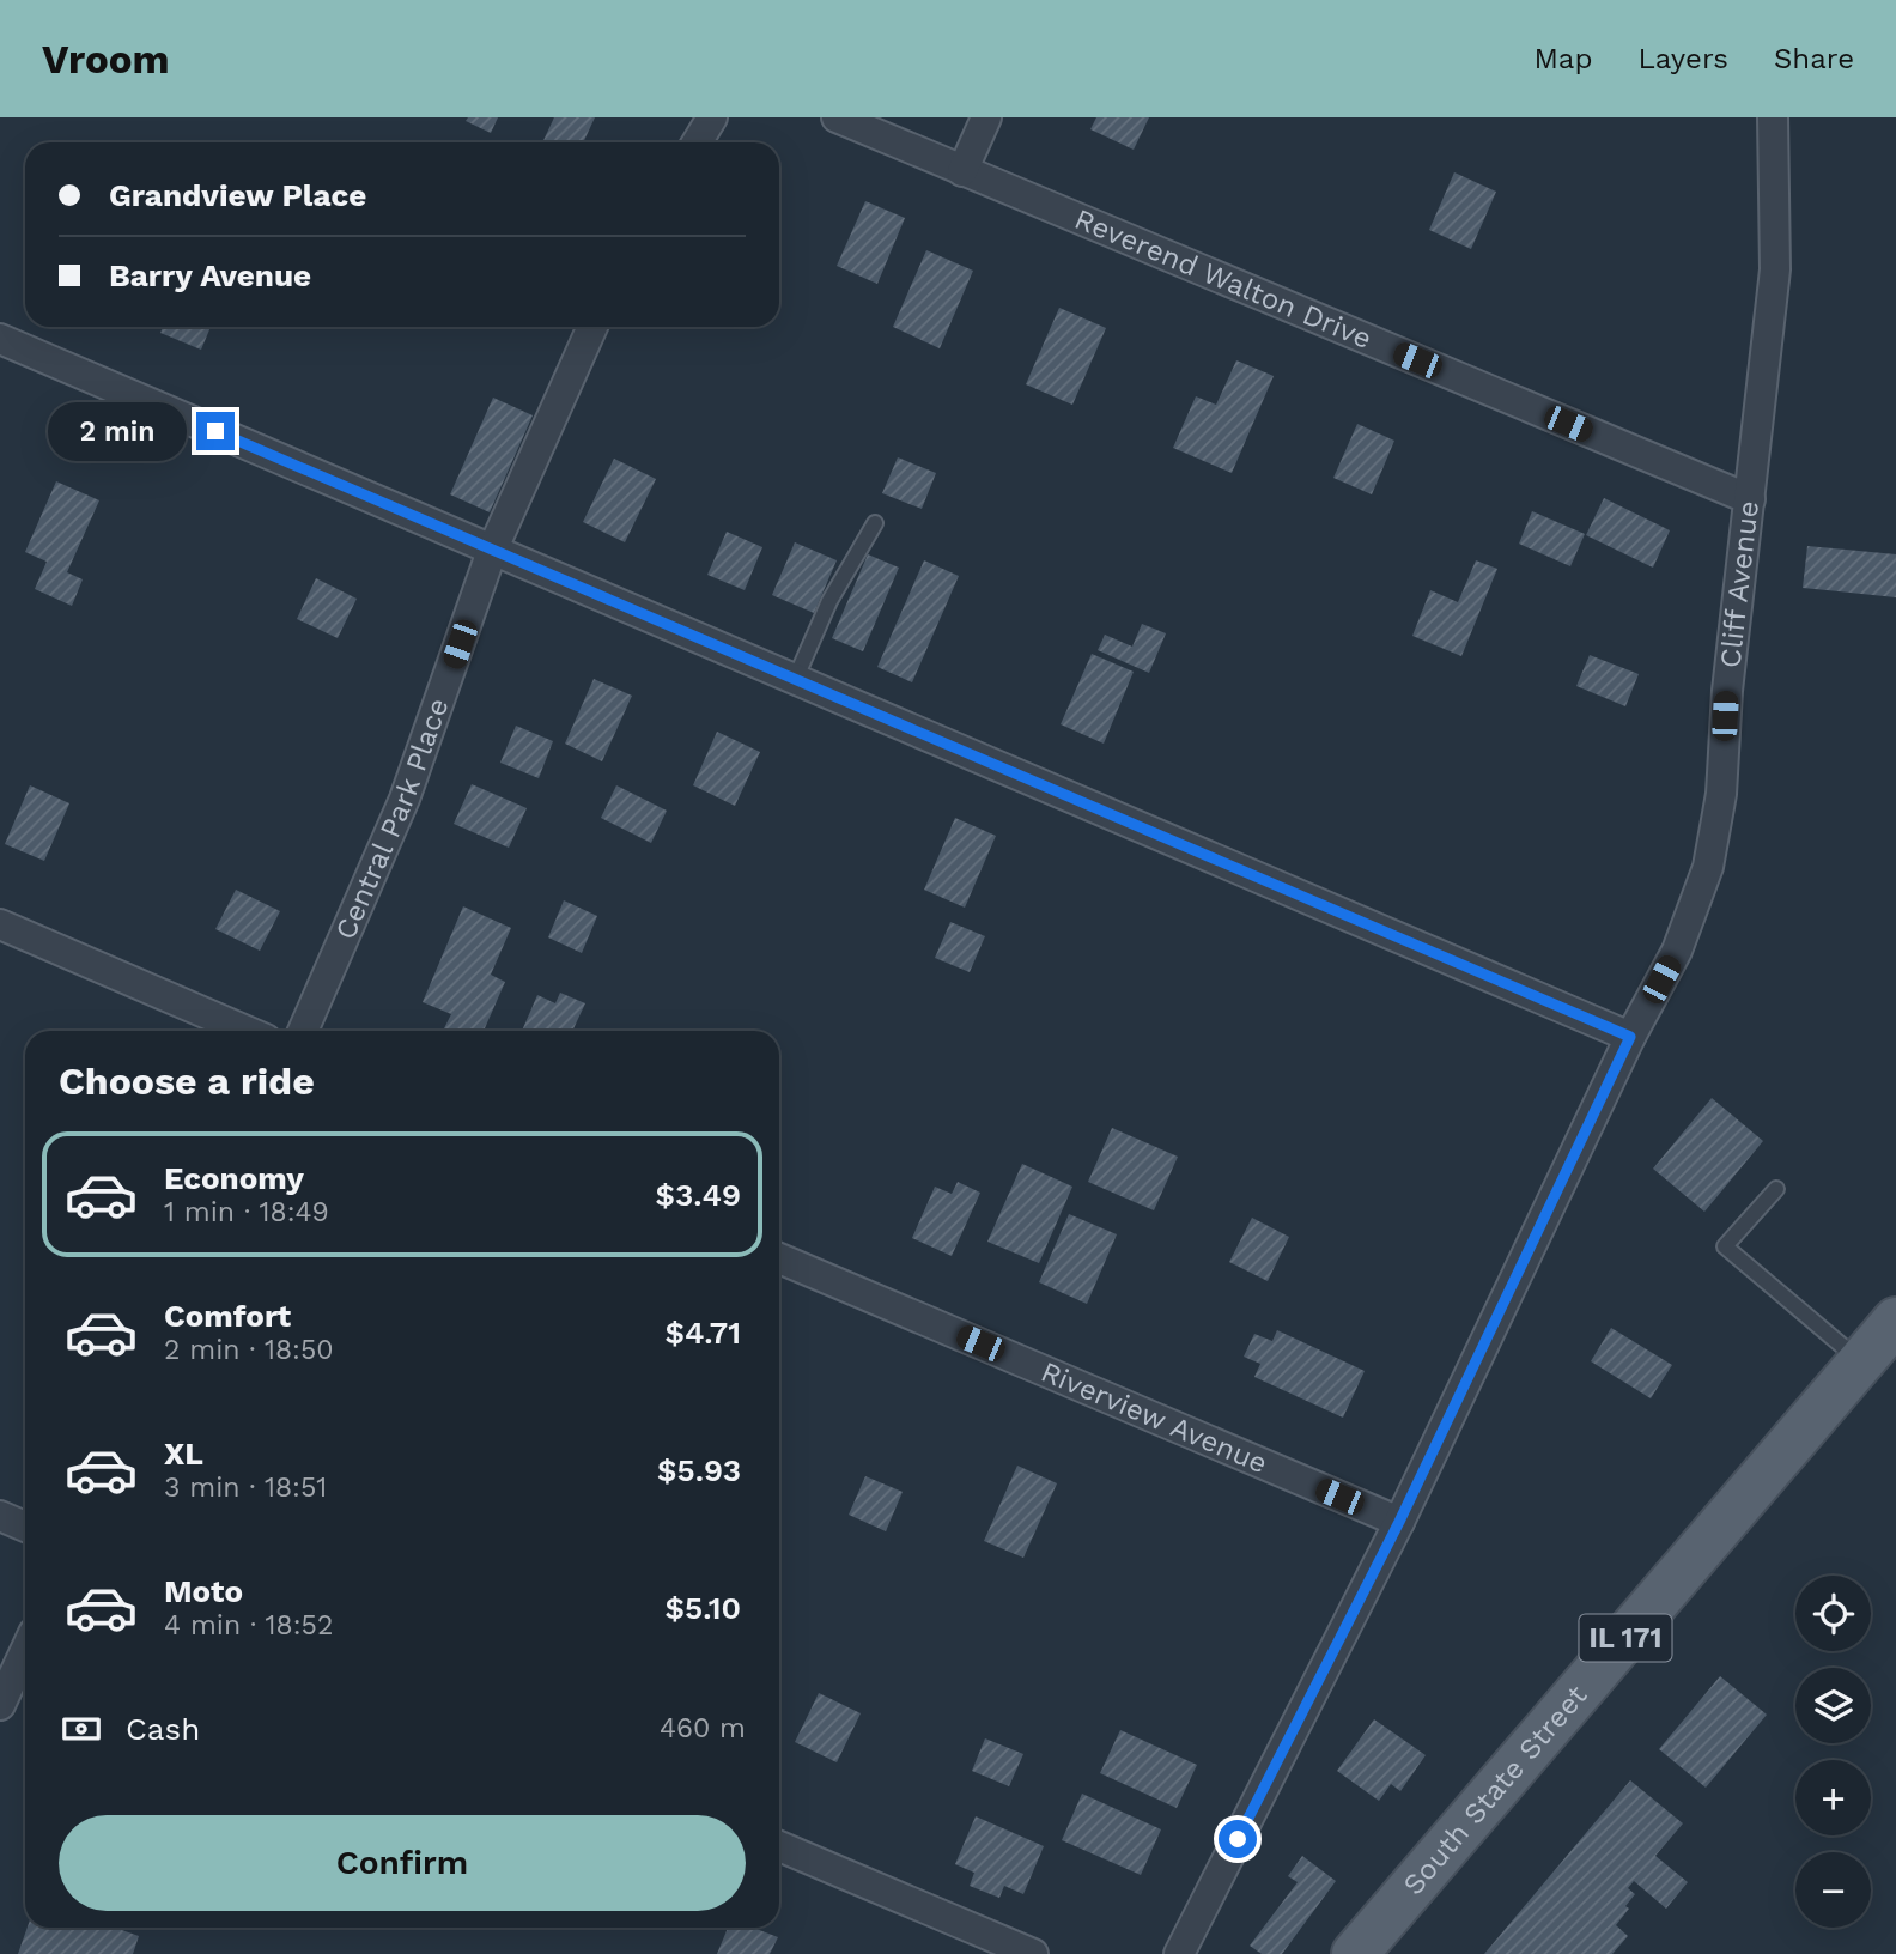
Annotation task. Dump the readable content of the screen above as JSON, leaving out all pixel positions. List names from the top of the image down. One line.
{"streets":{"main road":["IL 171","South State Street"],"street":["Reverend Walton Drive","Cliff Avenue","Central Park Place","Riverview Avenue"]},"crossings":[["Reverend Walton Drive","Cliff Avenue"],["Cliff Avenue","Riverview Avenue"]],"page":{"header":"Vroom","nav":["Map","Layers","Share"],"banner":["Grandview Place","Barry Avenue"],"bubble":"2 min","heading":"Choose a ride","list":[{"name":"Economy","note":"1 min · 18:49","value":"$3.49"},{"name":"Comfort","note":"2 min · 18:50","value":"$4.71"},{"name":"XL","note":"3 min · 18:51","value":"$5.93"},{"name":"Moto","note":"4 min · 18:52","value":"$5.10"}],"map_buttons":["+","−"],"pay":["Cash","460 m"],"buttons":"Confirm"}}
